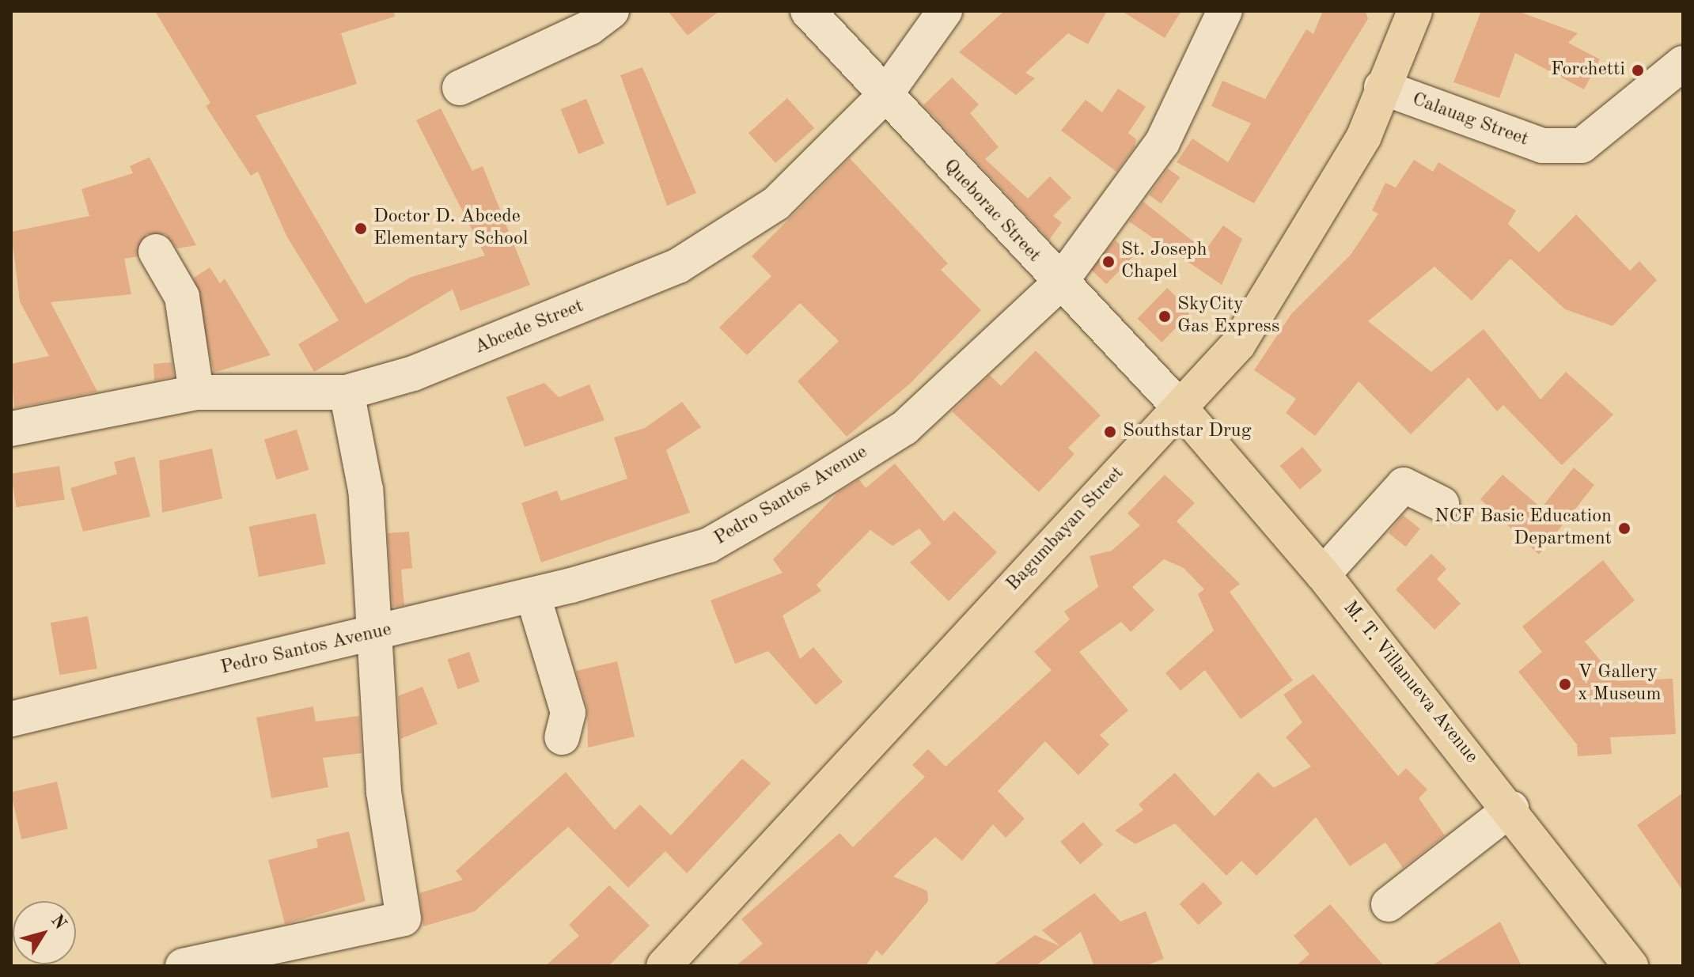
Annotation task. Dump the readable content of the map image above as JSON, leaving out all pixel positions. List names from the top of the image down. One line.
{"streets":{"main road":["Bagumbayan Street","M. T. Villanueva Avenue"],"street":["Calauag Street","Queborac Street","Abcede Street","Pedro Santos Avenue"]},"crossings":[["Calauag Street","Bagumbayan Street"],["Queborac Street","Abcede Street"],["Queborac Street","Pedro Santos Avenue"],["Queborac Street","Bagumbayan Street"],["Queborac Street","M. T. Villanueva Avenue"],["Bagumbayan Street","M. T. Villanueva Avenue"]],"places":["Forchetti","Doctor D. Abcede Elementary School","St. Joseph Chapel","SkyCity Gas Express","Southstar Drug","NCF Basic Education Department","V Gallery x Museum"],"north":"top right"}
